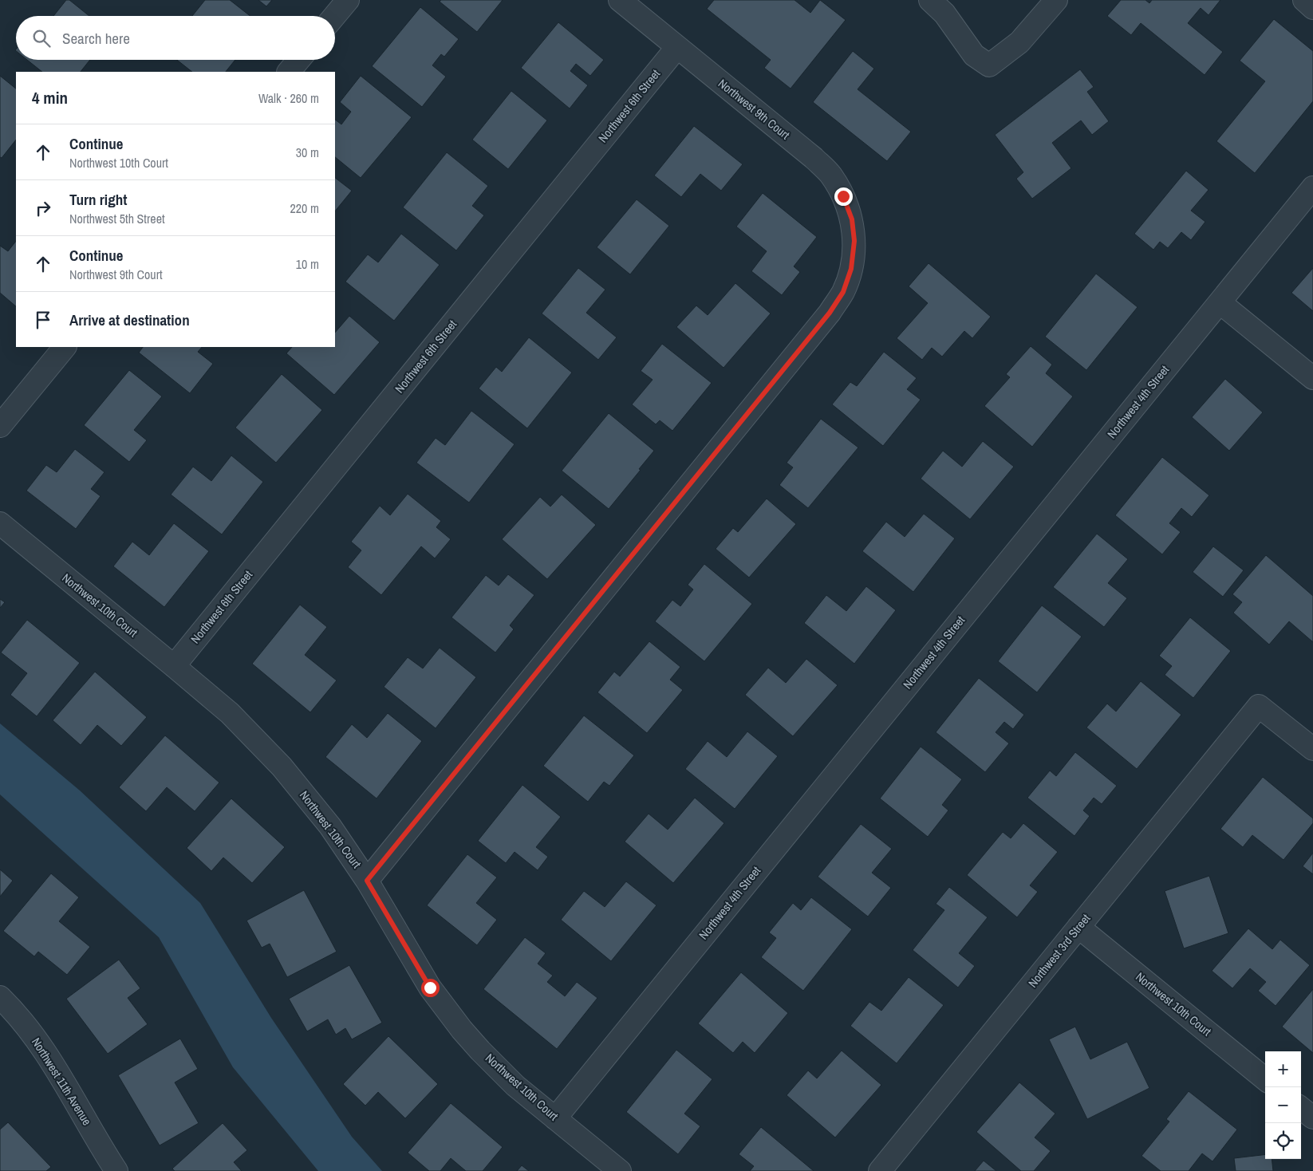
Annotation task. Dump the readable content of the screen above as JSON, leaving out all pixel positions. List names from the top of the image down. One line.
{"streets":{"street":["Northwest 6th Street","Northwest 9th Court","Northwest 4th Street","Northwest 10th Court","Northwest 3rd Street","Northwest 11th Avenue"]},"crossings":[["Northwest 6th Street","Northwest 9th Court"],["Northwest 6th Street","Northwest 10th Court"],["Northwest 9th Court","Northwest 10th Court"],["Northwest 4th Street","Northwest 10th Court"],["Northwest 10th Court","Northwest 3rd Street"]],"page":{"search":"Search here","heading":["4 min","Walk · 260 m"],"list":[["Continue","Northwest 10th Court","30 m"],["Turn right","Northwest 5th Street","220 m"],["Continue","Northwest 9th Court","10 m"],"Arrive at destination"],"map_buttons":["+","−"]}}
